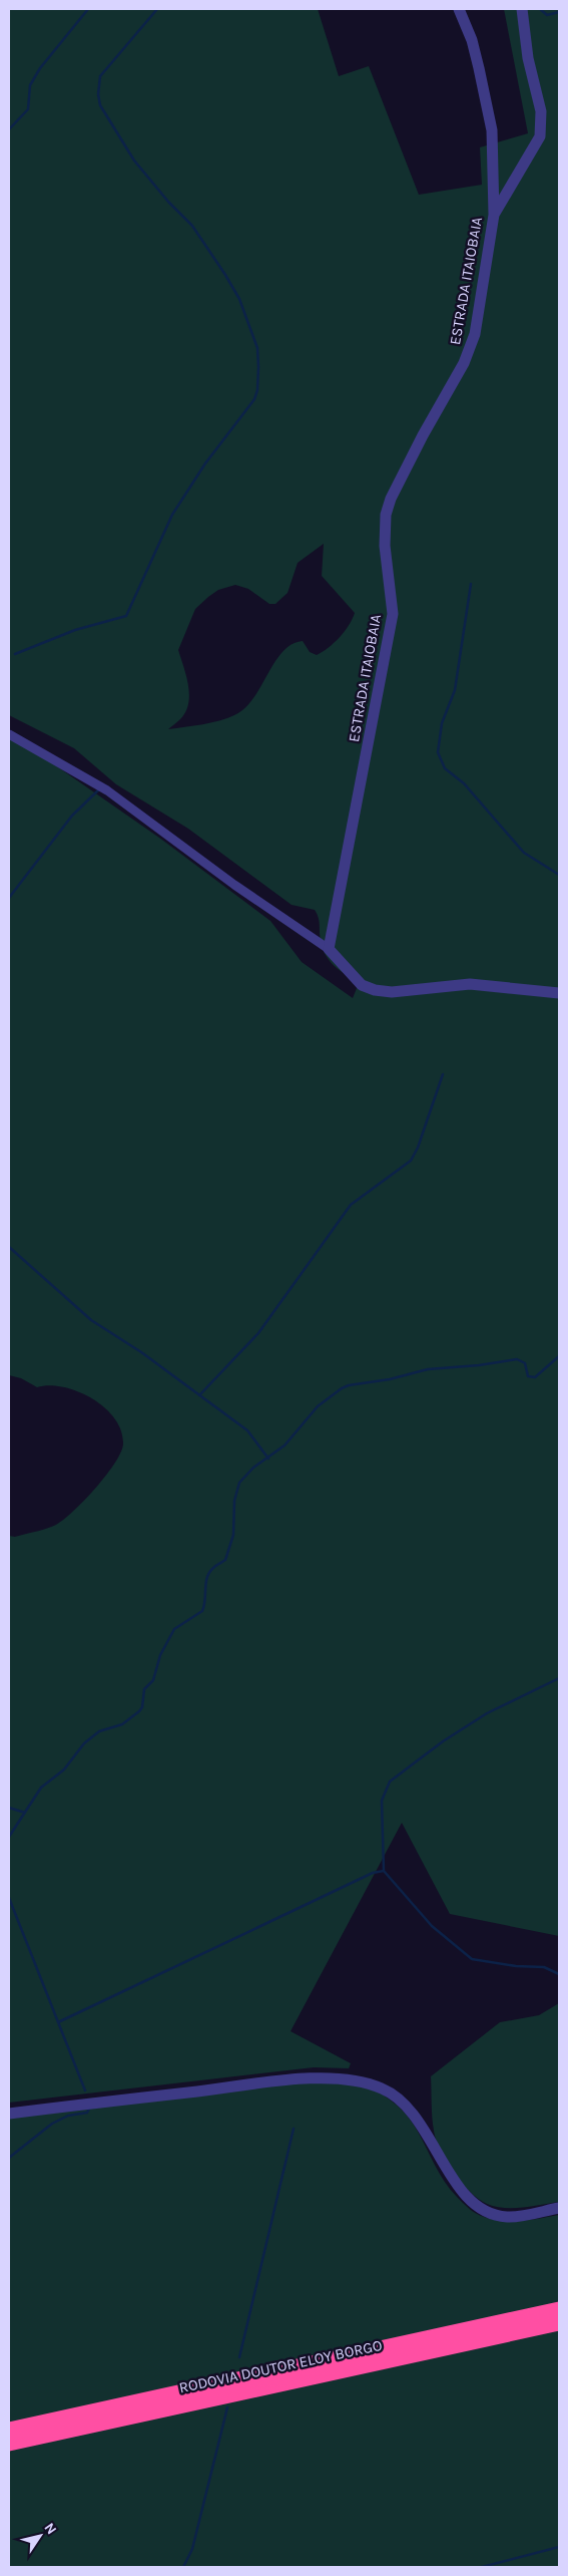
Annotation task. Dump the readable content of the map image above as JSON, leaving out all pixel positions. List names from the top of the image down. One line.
{"streets":{"highway":["RODOVIA DOUTOR ELOY BORGO"],"street":["ESTRADA ITAIOBAIA"]},"north":"top right"}
